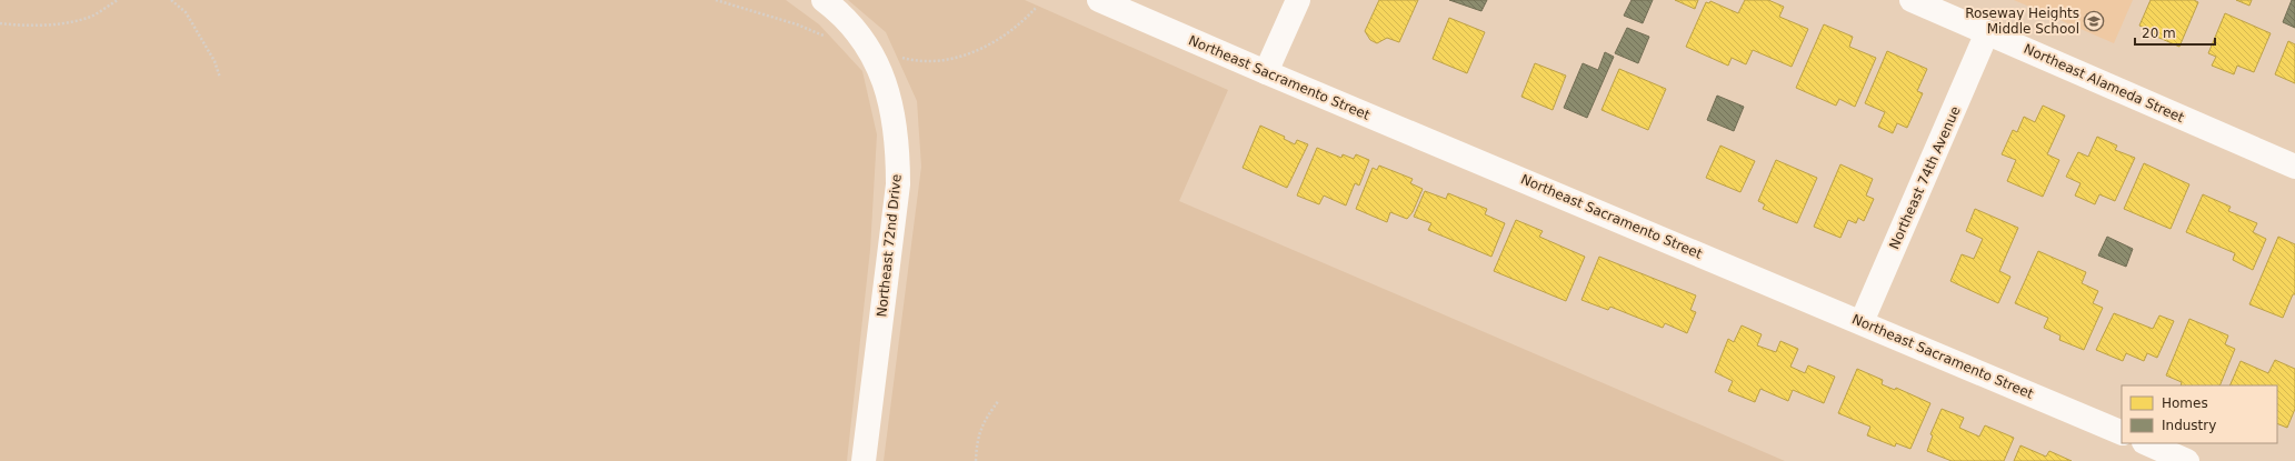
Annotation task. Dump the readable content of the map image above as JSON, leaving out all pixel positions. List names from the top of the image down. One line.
{"streets":{"street":["Northeast Sacramento Street","Northeast Alameda Street","Northeast 74th Avenue","Northeast 72nd Drive"]},"crossings":[["Northeast Sacramento Street","Northeast 74th Avenue"],["Northeast Alameda Street","Northeast 74th Avenue"]],"places":{"school or university":["Roseway Heights Middle School"]},"legend":["Homes","Industry"],"scale_bar":"20 m"}
